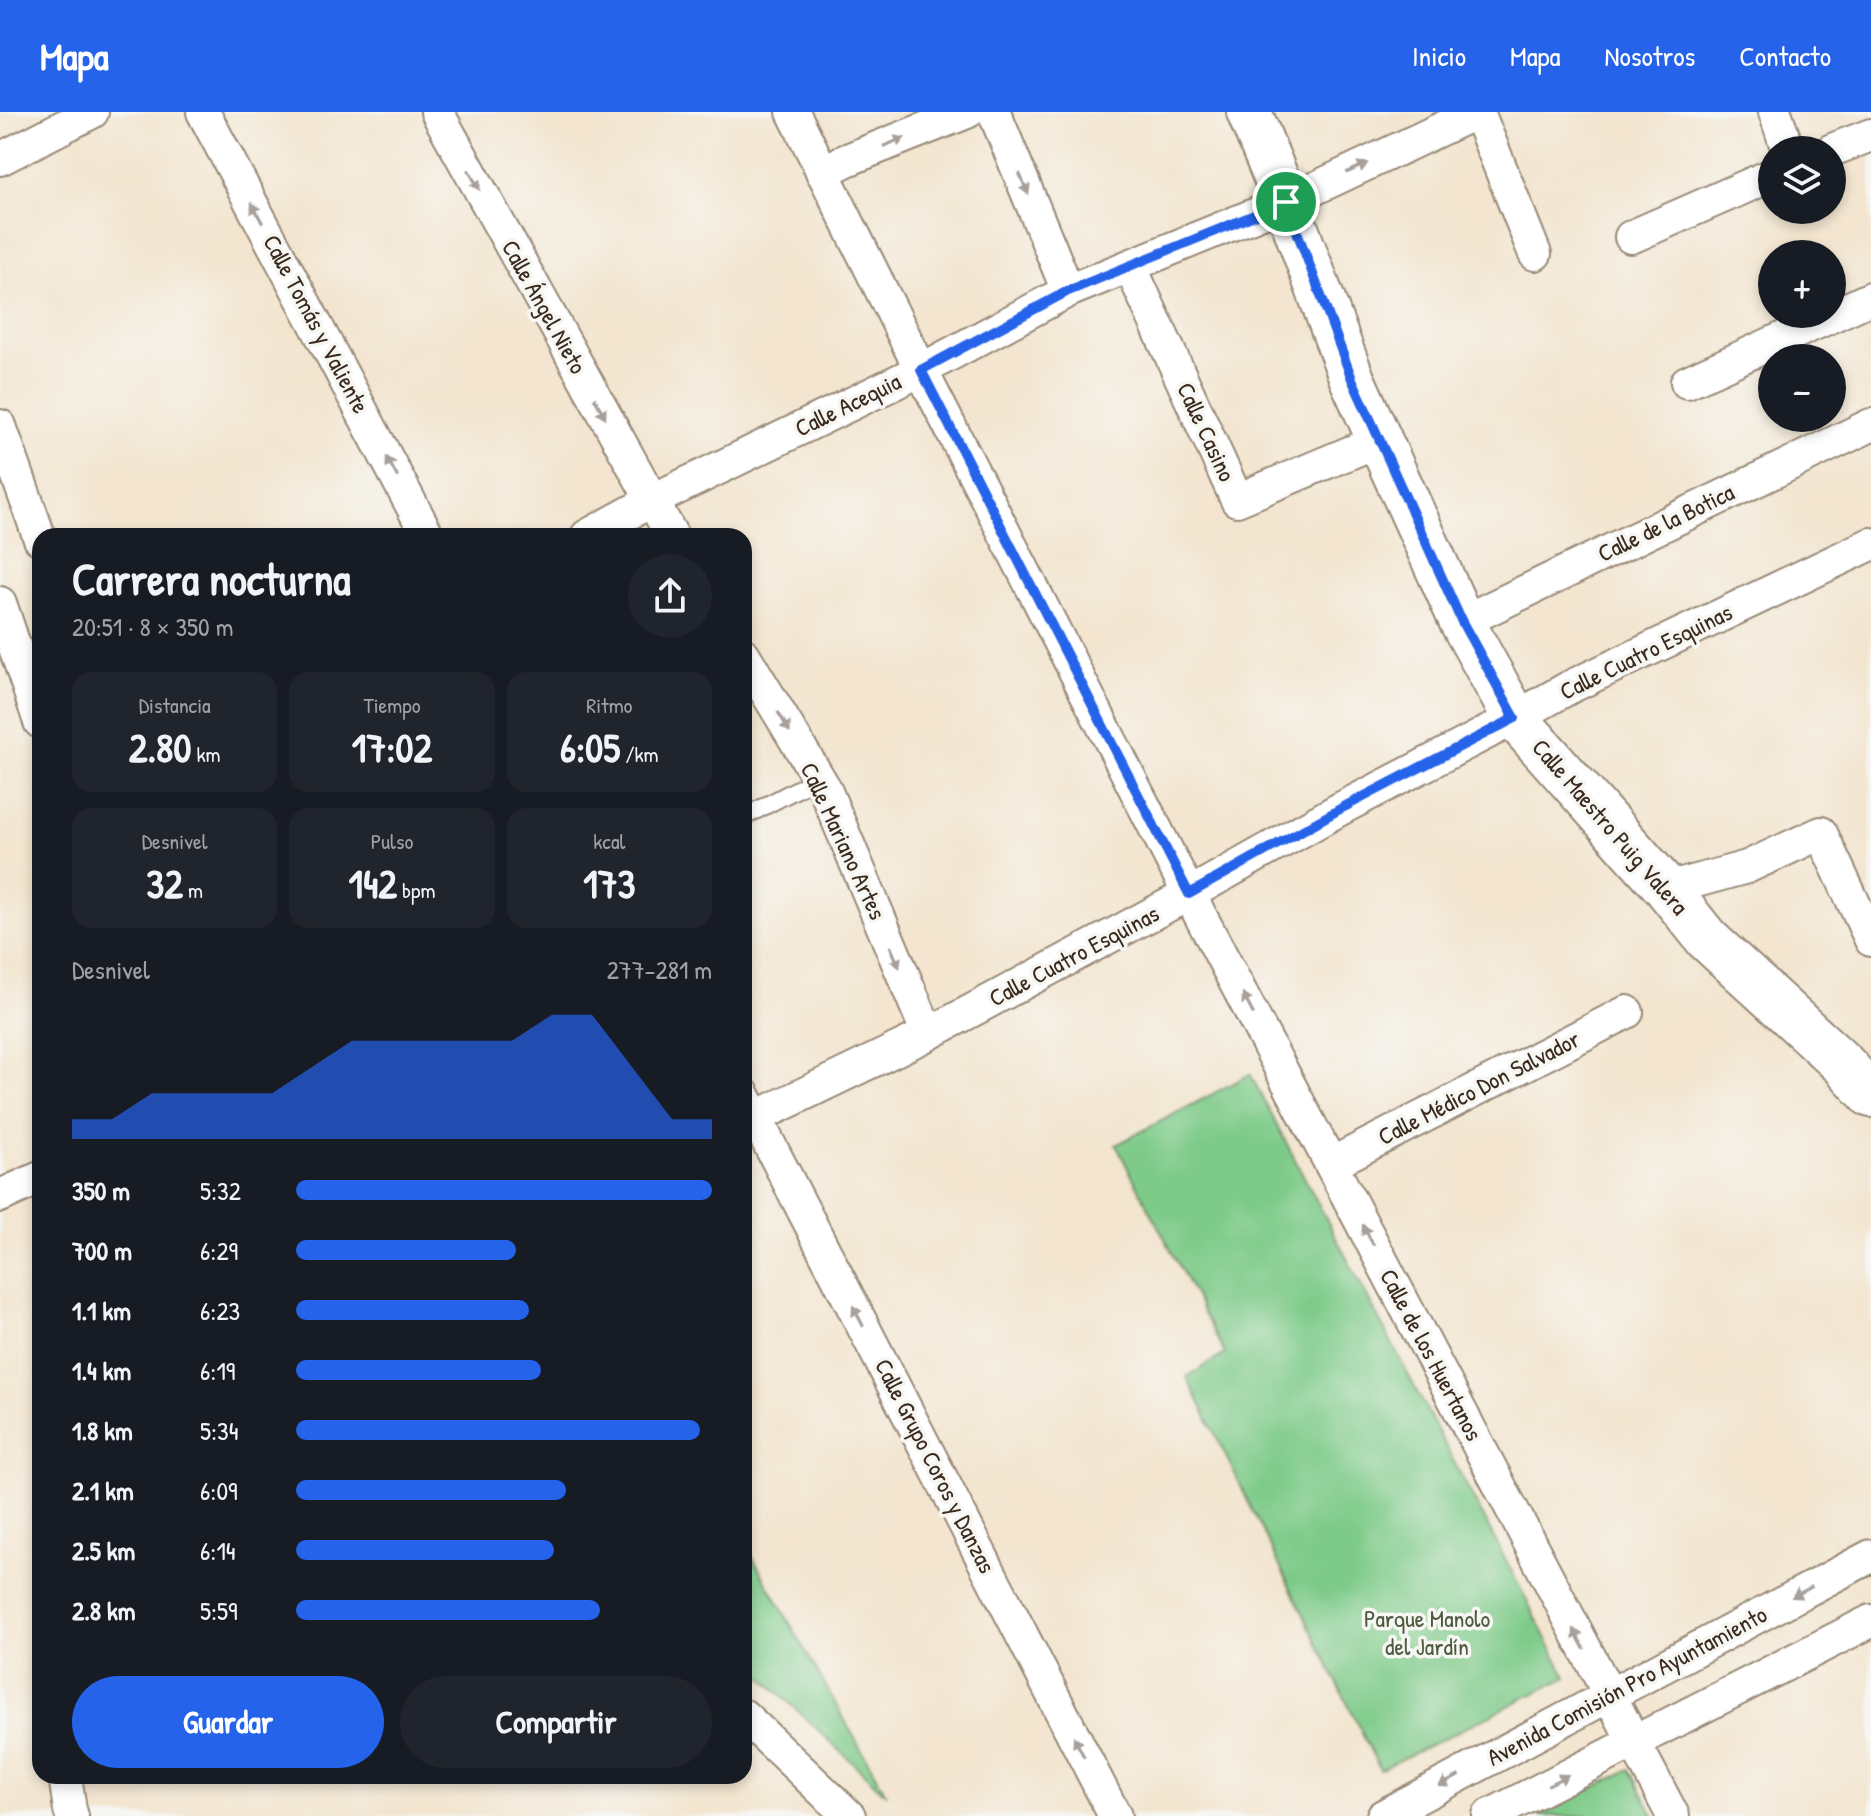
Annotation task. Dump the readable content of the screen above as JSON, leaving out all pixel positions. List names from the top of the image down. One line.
{"streets":{"main road":["Calle Maestro Puig Valera"],"street":["Calle Ángel Nieto","Calle Tomás y Valiente","Calle Acequia","Calle Casino","Calle de la Botica","Calle Cuatro Esquinas","Calle Mariano Artes","Calle Médico Don Salvador","Calle de los Huertanos","Calle Grupo Coros y Danzas","Avenida Comisión Pro Ayuntamiento"]},"crossings":[["Calle Ángel Nieto","Calle Acequia"],["Calle Acequia","Calle Casino"],["Calle Acequia","Calle Maestro Puig Valera"],["Calle Acequia","Calle de los Huertanos"],["Calle Casino","Calle Maestro Puig Valera"],["Calle de la Botica","Calle Maestro Puig Valera"],["Calle Cuatro Esquinas","Calle Maestro Puig Valera"],["Calle Cuatro Esquinas","Calle Mariano Artes"],["Calle Cuatro Esquinas","Calle de los Huertanos"],["Calle Médico Don Salvador","Calle de los Huertanos"],["Calle de los Huertanos","Avenida Comisión Pro Ayuntamiento"]],"one_way":["Calle Ángel Nieto","Calle Tomás y Valiente","Calle Mariano Artes","Calle de los Huertanos","Calle Grupo Coros y Danzas"],"parks":["Parque Manolo del Jardín"],"page":{"header":"Mapa","nav":["Inicio","Mapa","Nosotros","Contacto"],"map_buttons":["+","−"],"heading":["Carrera nocturna","20:51 · 8 × 350 m"],"stats":[["Distancia","2.80 km"],["Tiempo","17:02"],["Ritmo","6:05 /km"],["Desnivel","32 m"],["Pulso","142 bpm"],["kcal","173"]],"chart":["Desnivel","277–281 m"],"list":[{"name":"350 m","note":"5:32"},{"name":"700 m","note":"6:29"},{"name":"1.1 km","note":"6:23"},{"name":"1.4 km","note":"6:19"},{"name":"1.8 km","note":"5:34"},{"name":"2.1 km","note":"6:09"},{"name":"2.5 km","note":"6:14"},{"name":"2.8 km","note":"5:59"}],"buttons":["Guardar","Compartir"]}}
